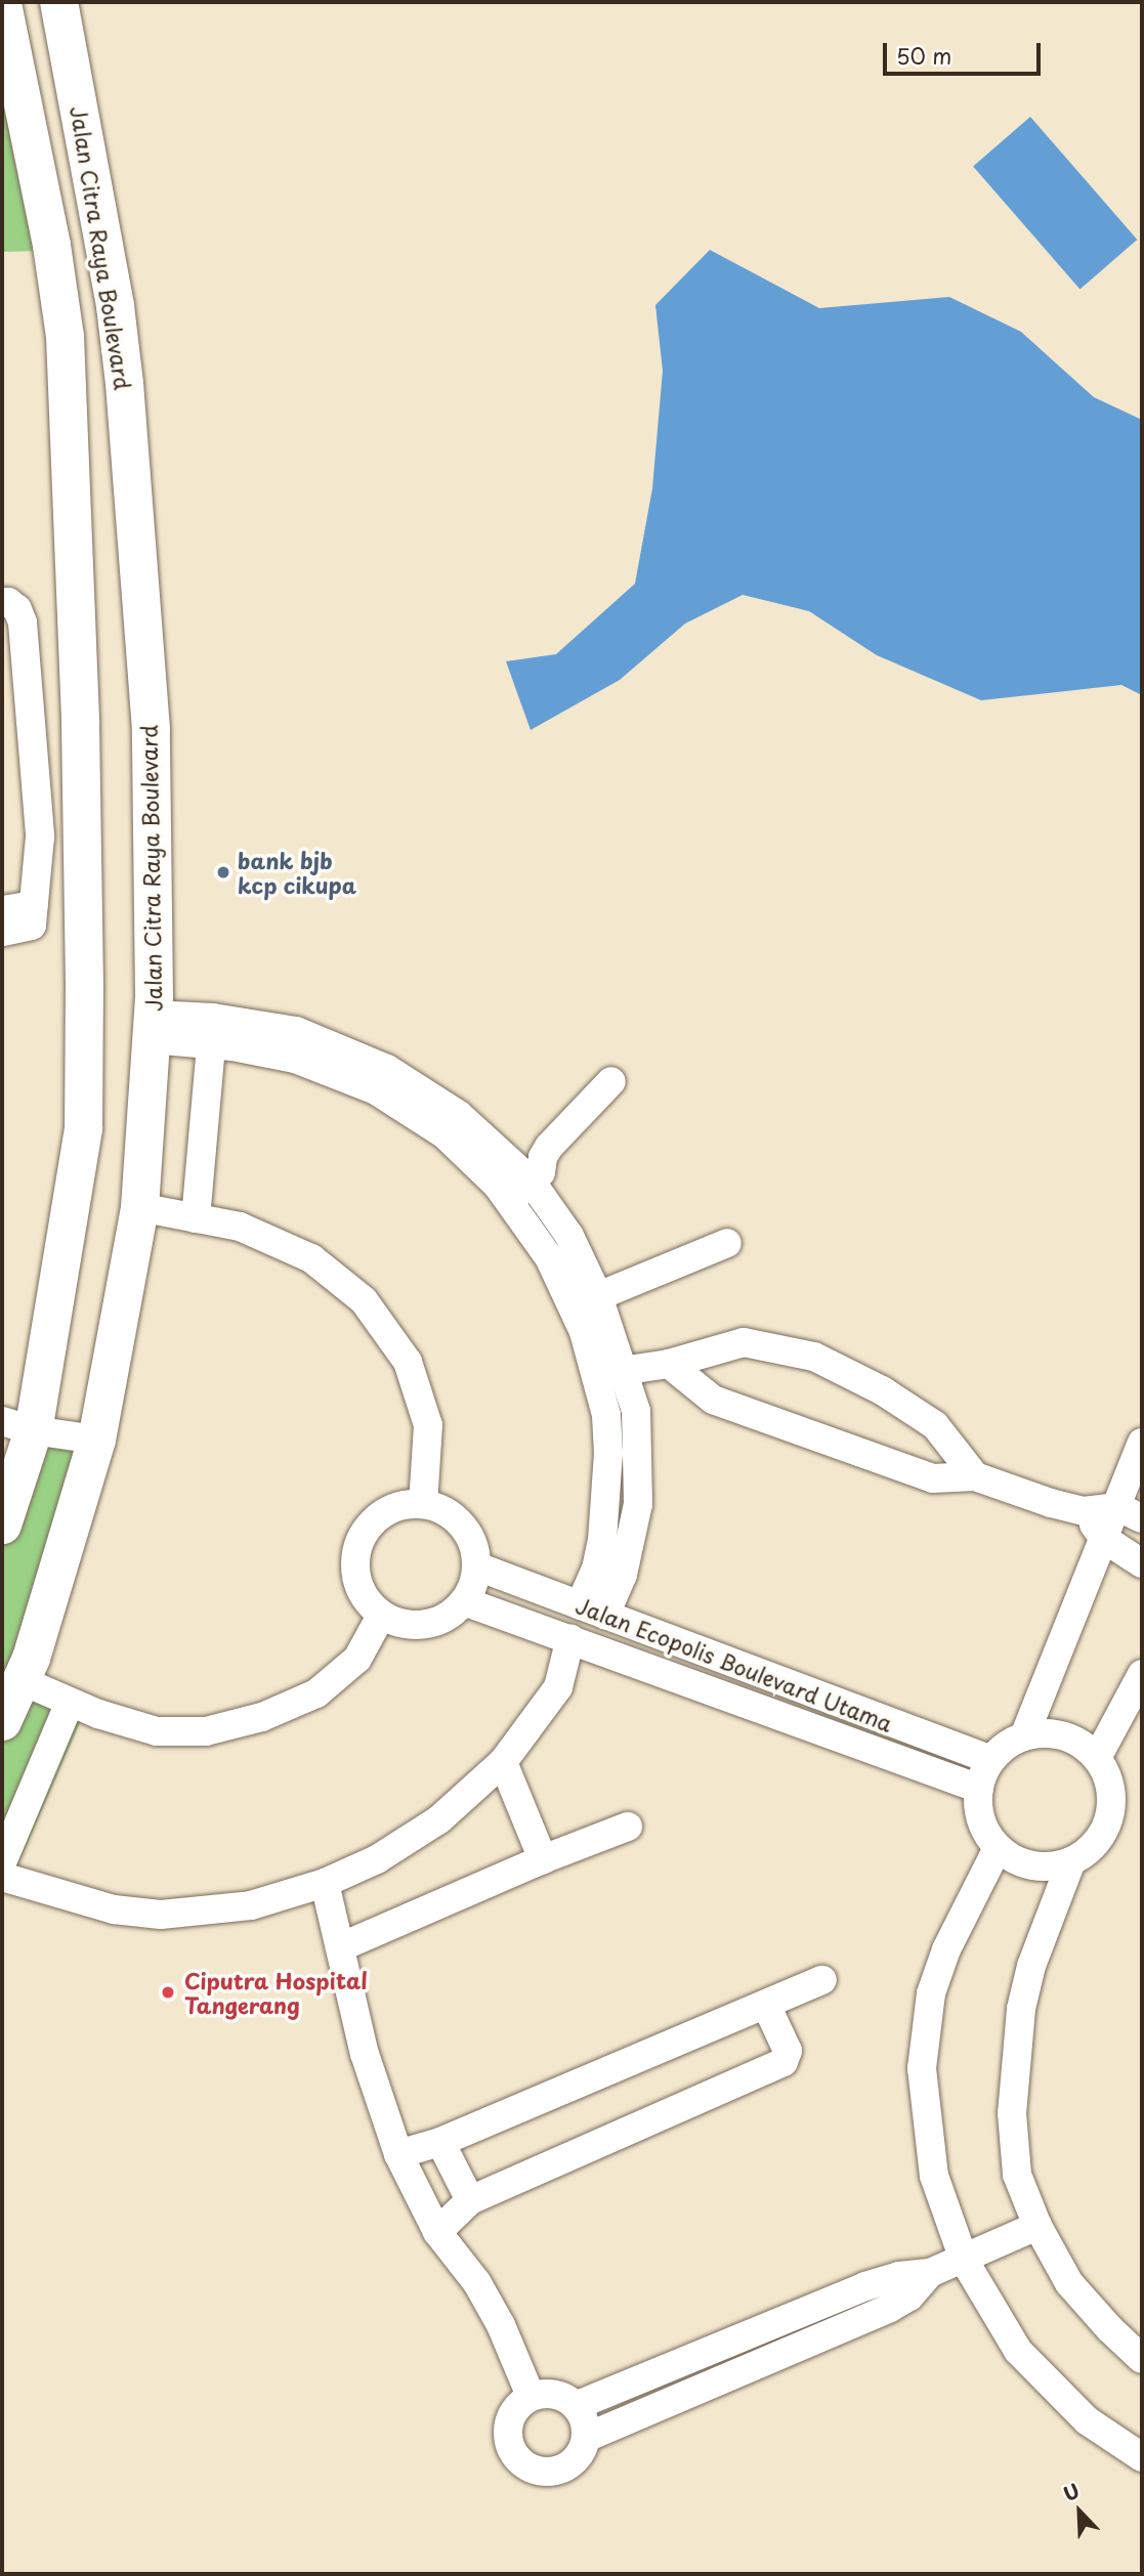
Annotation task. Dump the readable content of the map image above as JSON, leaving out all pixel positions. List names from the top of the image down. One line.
{"streets":{"main road":["Jalan Citra Raya Boulevard"],"street":["Jalan Ecopolis Boulevard Utama"]},"places":["bank bjb kcp cikupa","Ciputra Hospital Tangerang"],"scale_bar":"50 m","north":"top left"}
